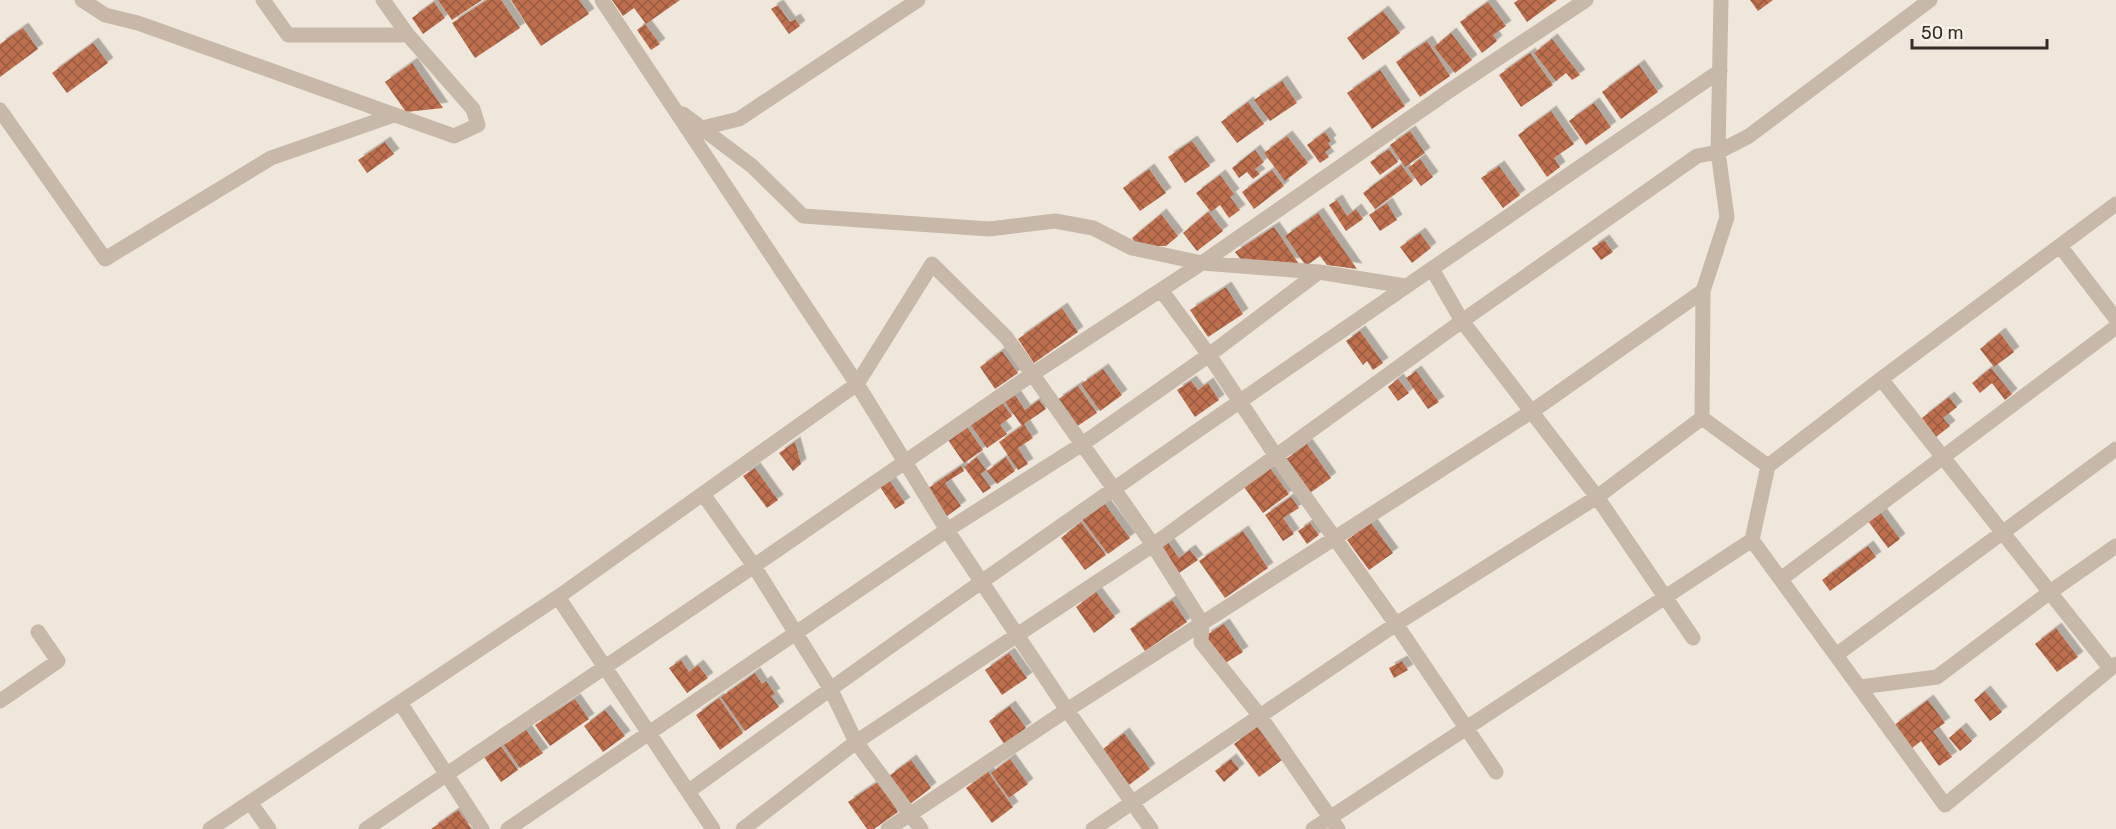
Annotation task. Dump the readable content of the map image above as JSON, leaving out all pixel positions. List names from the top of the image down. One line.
{"scale_bar":"50 m"}
